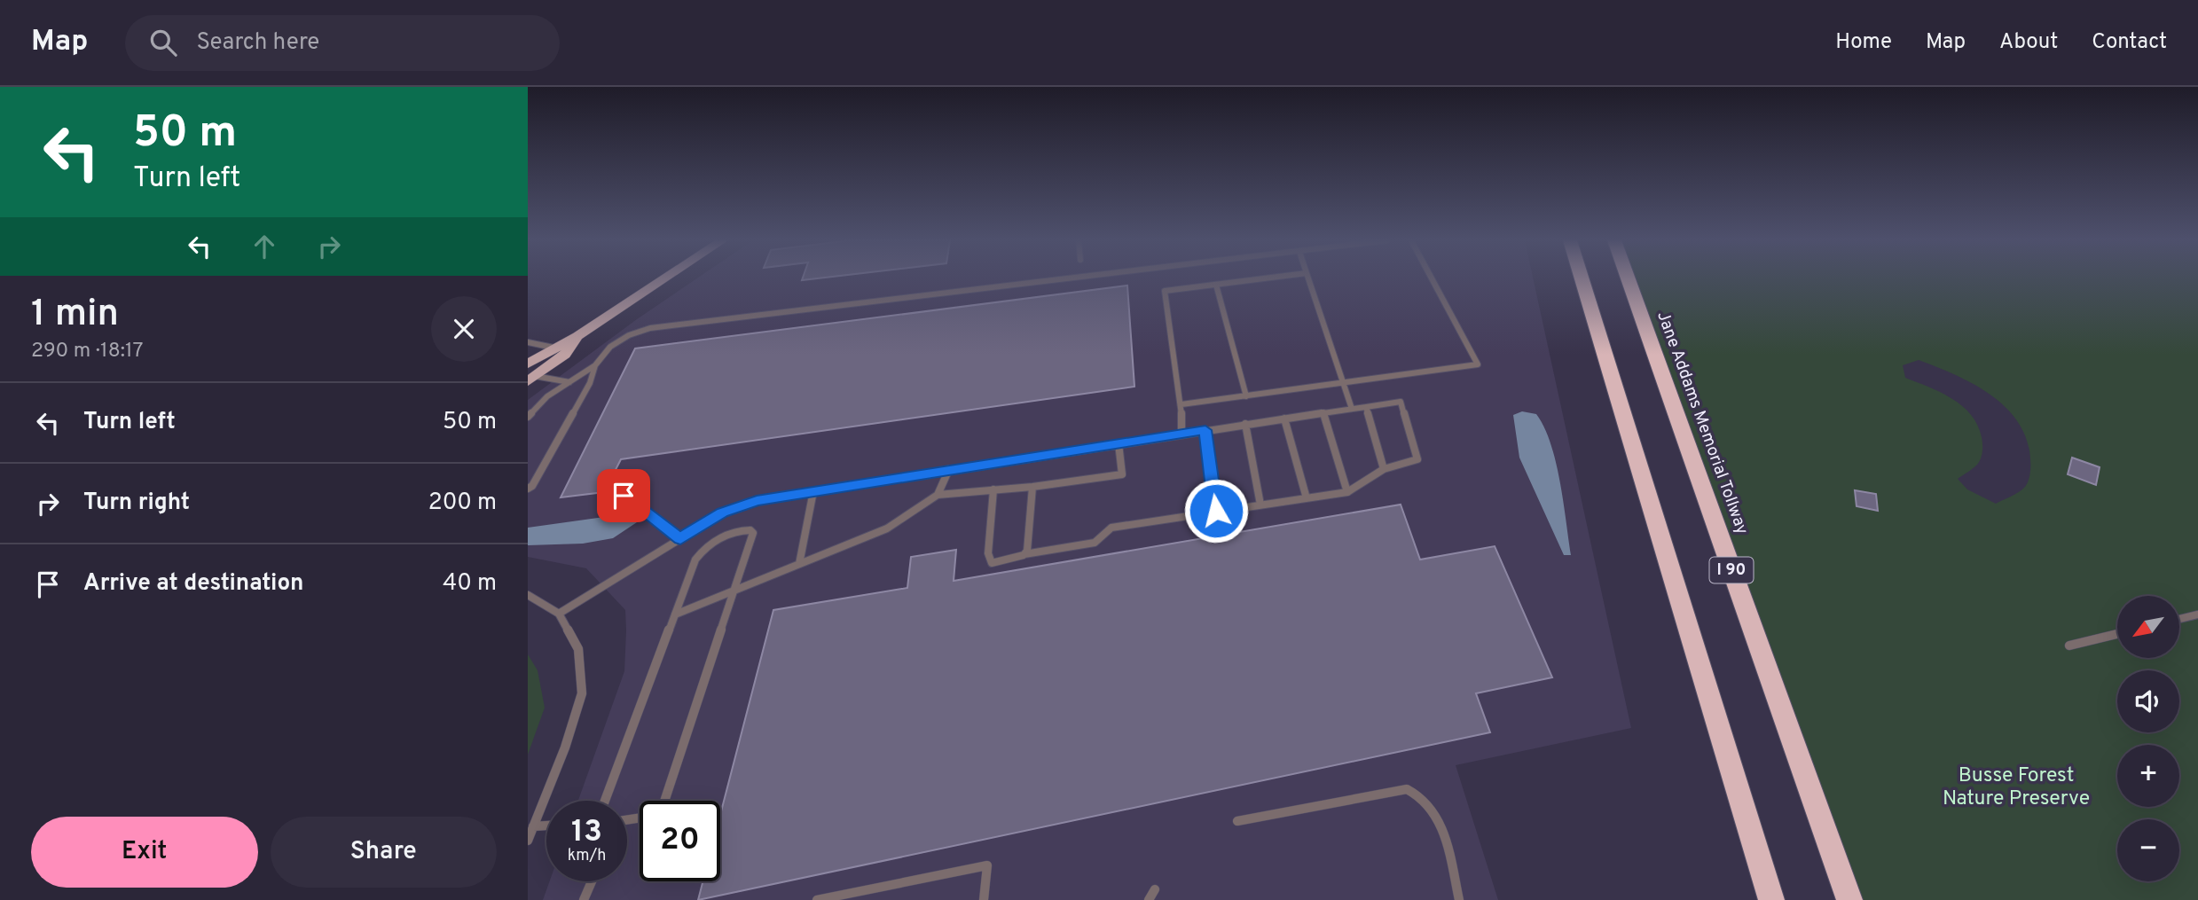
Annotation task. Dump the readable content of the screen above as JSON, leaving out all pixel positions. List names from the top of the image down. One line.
{"streets":{"highway":["Jane Addams Memorial Tollway","I 90"]},"parks":["Busse Forest Nature Preserve"],"north":"bottom left","page":{"header":"Map","search":"Search here","nav":["Home","Map","About","Contact"],"turn":["50 m","Turn left"],"heading":["1 min","290 m · 18:17"],"list":[{"name":"Turn left","value":"50 m"},{"name":"Turn right","value":"200 m"},{"name":"Arrive at destination","value":"40 m"}],"map_buttons":["+","−"],"speed":"13 km/h","limit":"20","buttons":["Exit","Share"]}}
